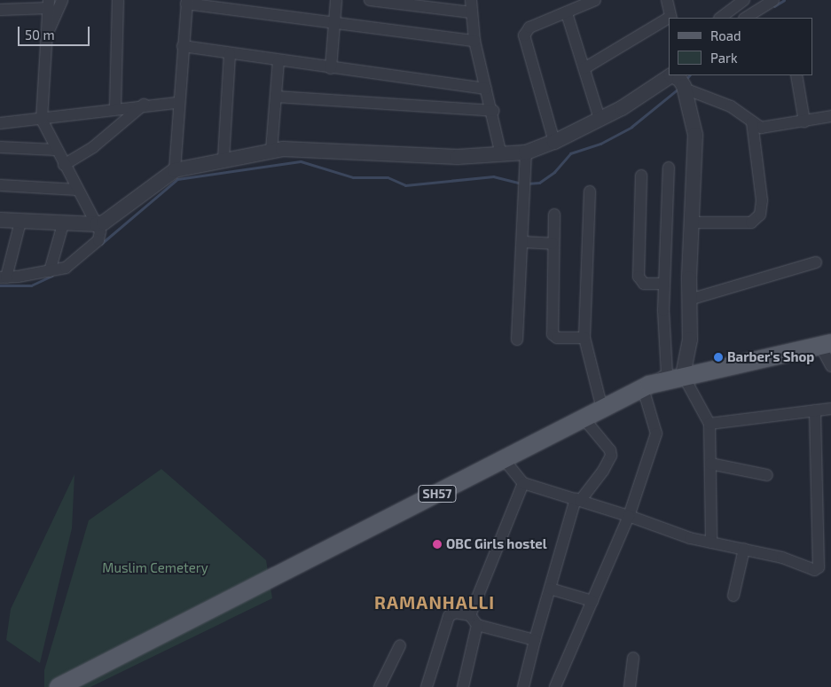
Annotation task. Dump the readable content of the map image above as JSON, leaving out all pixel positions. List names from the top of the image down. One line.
{"streets":{"main road":["SH57"]},"districts":["RAMANHALLI"],"parks":["Muslim Cemetery"],"places":["Barber's Shop","OBC Girls hostel"],"legend":["Road","Park"],"scale_bar":"50 m"}
